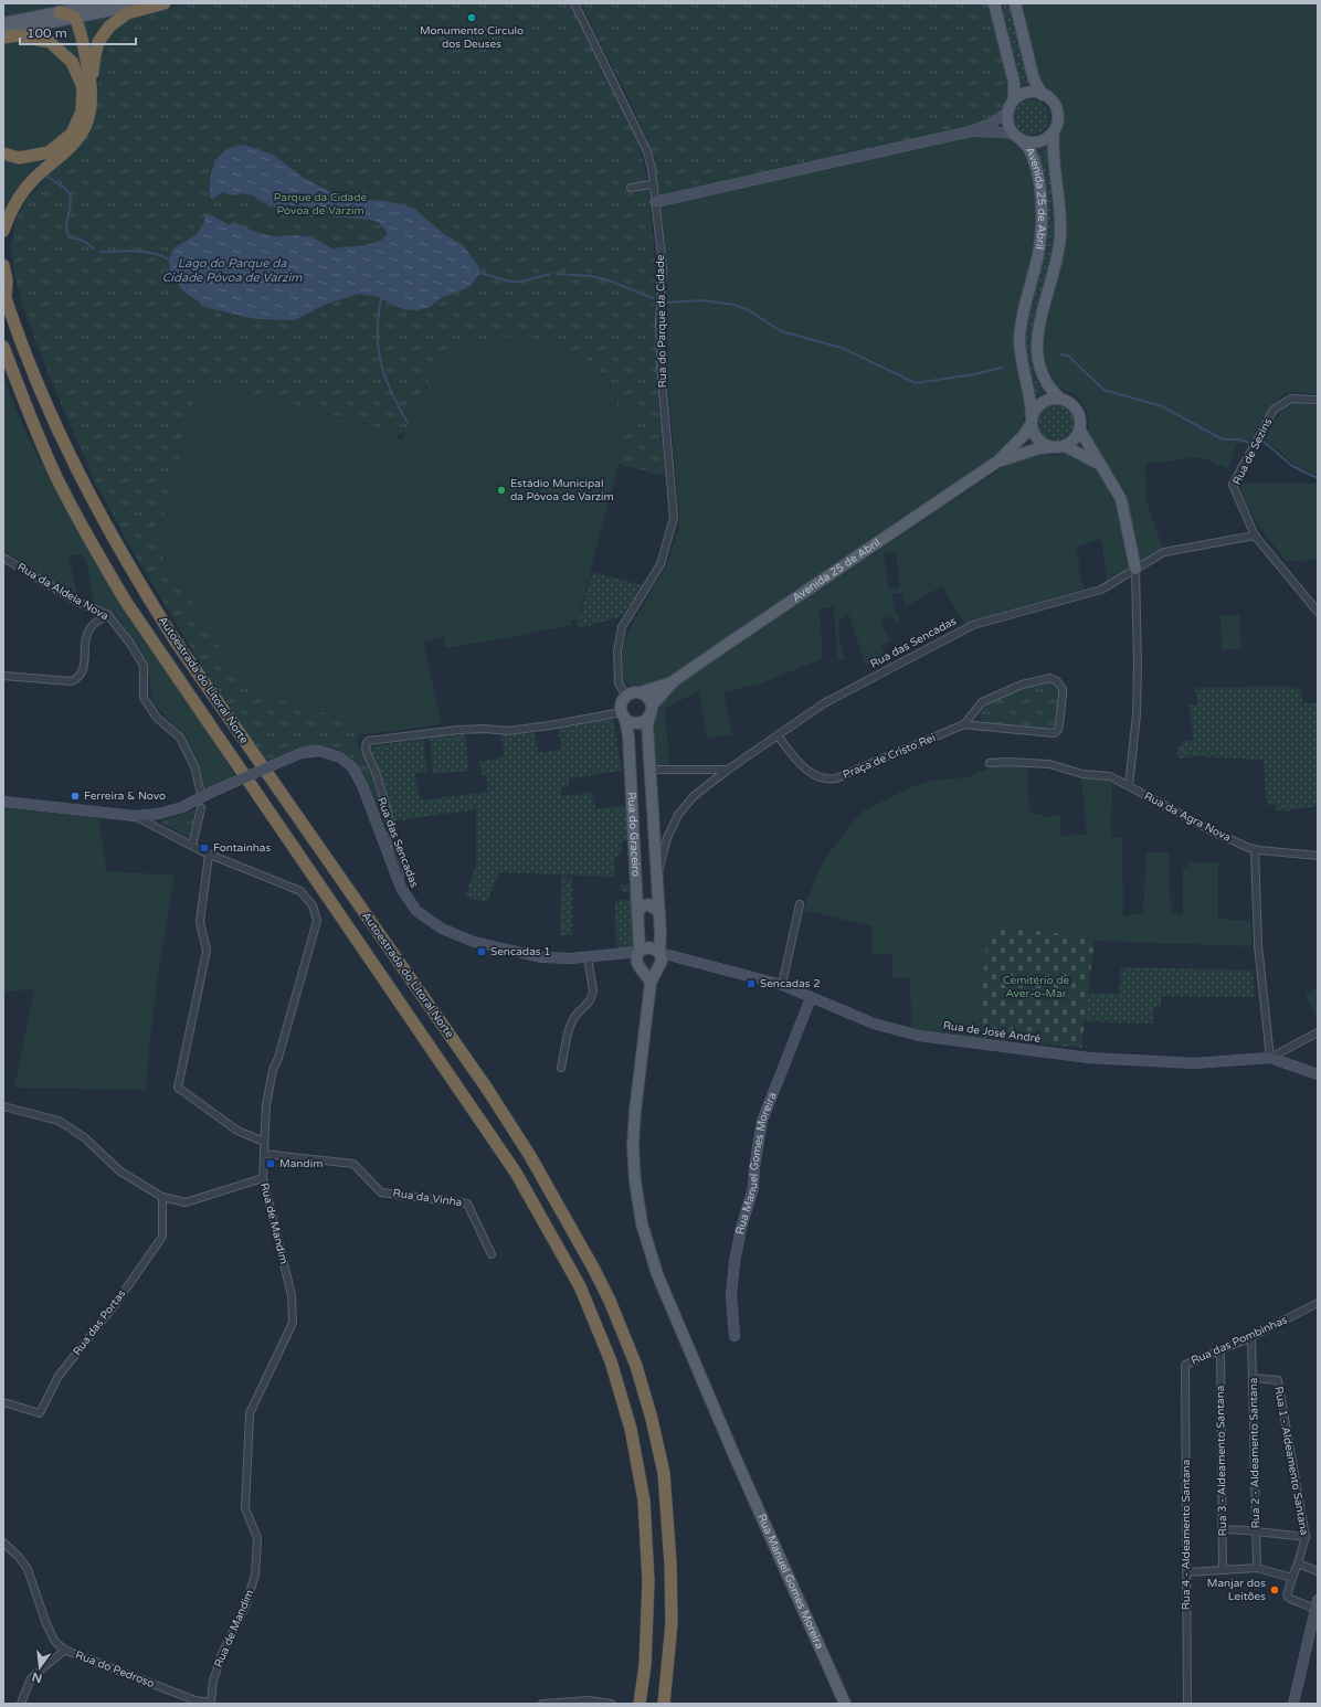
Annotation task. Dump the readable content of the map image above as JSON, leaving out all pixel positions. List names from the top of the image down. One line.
{"streets":{"highway":["Autoestrada do Litoral Norte"],"main road":["Avenida 25 de Abril","Rua do Graceiro","Rua Manuel Gomes Moreira"],"street":["Rua do Parque da Cidade","Rua de Sezins","Rua da Aldeia Nova","Rua das Sencadas","Praça de Cristo Rei","Rua da Agra Nova","Rua de José André","Rua da Vinha","Rua de Mandim","Rua das Portas","Rua das Pombinhas","Rua 2 - Aldeamento Santana","Rua 3 - Aldeamento Santana","Rua 1 - Aldeamento Santana","Rua 4 - Aldeamento Santana","Rua do Pedroso"]},"crossings":[["Avenida 25 de Abril","Rua do Parque da Cidade"],["Avenida 25 de Abril","Rua do Graceiro"],["Rua do Parque da Cidade","Rua do Graceiro"],["Rua de Sezins","Rua das Sencadas"],["Rua das Sencadas","Praça de Cristo Rei"],["Rua das Sencadas","Rua do Graceiro"],["Rua das Sencadas","Rua de José André"],["Rua das Sencadas","Rua Manuel Gomes Moreira"],["Rua das Sencadas","Rua de Mandim"],["Rua do Graceiro","Rua de José André"],["Rua do Graceiro","Rua Manuel Gomes Moreira"],["Rua de José André","Rua Manuel Gomes Moreira"],["Rua da Vinha","Rua de Mandim"],["Rua de Mandim","Rua do Pedroso"],["Rua das Pombinhas","Rua 2 - Aldeamento Santana"],["Rua das Pombinhas","Rua 3 - Aldeamento Santana"],["Rua das Pombinhas","Rua 4 - Aldeamento Santana"],["Rua 2 - Aldeamento Santana","Rua 1 - Aldeamento Santana"]],"water":["Lago do Parque da Cidade Póvoa de Varzim"],"parks":["Parque da Cidade Póvoa de Varzim","Cemitério de Aver-o-Mar"],"places":{"other":["Monumento Circulo dos Deuses","Estádio Municipal da Póvoa de Varzim","Ferreira & Novo","Manjar dos Leitões"],"transit":["Fontainhas","Sencadas 1","Sencadas 2","Mandim"]},"scale_bar":"100 m","north":"bottom"}
